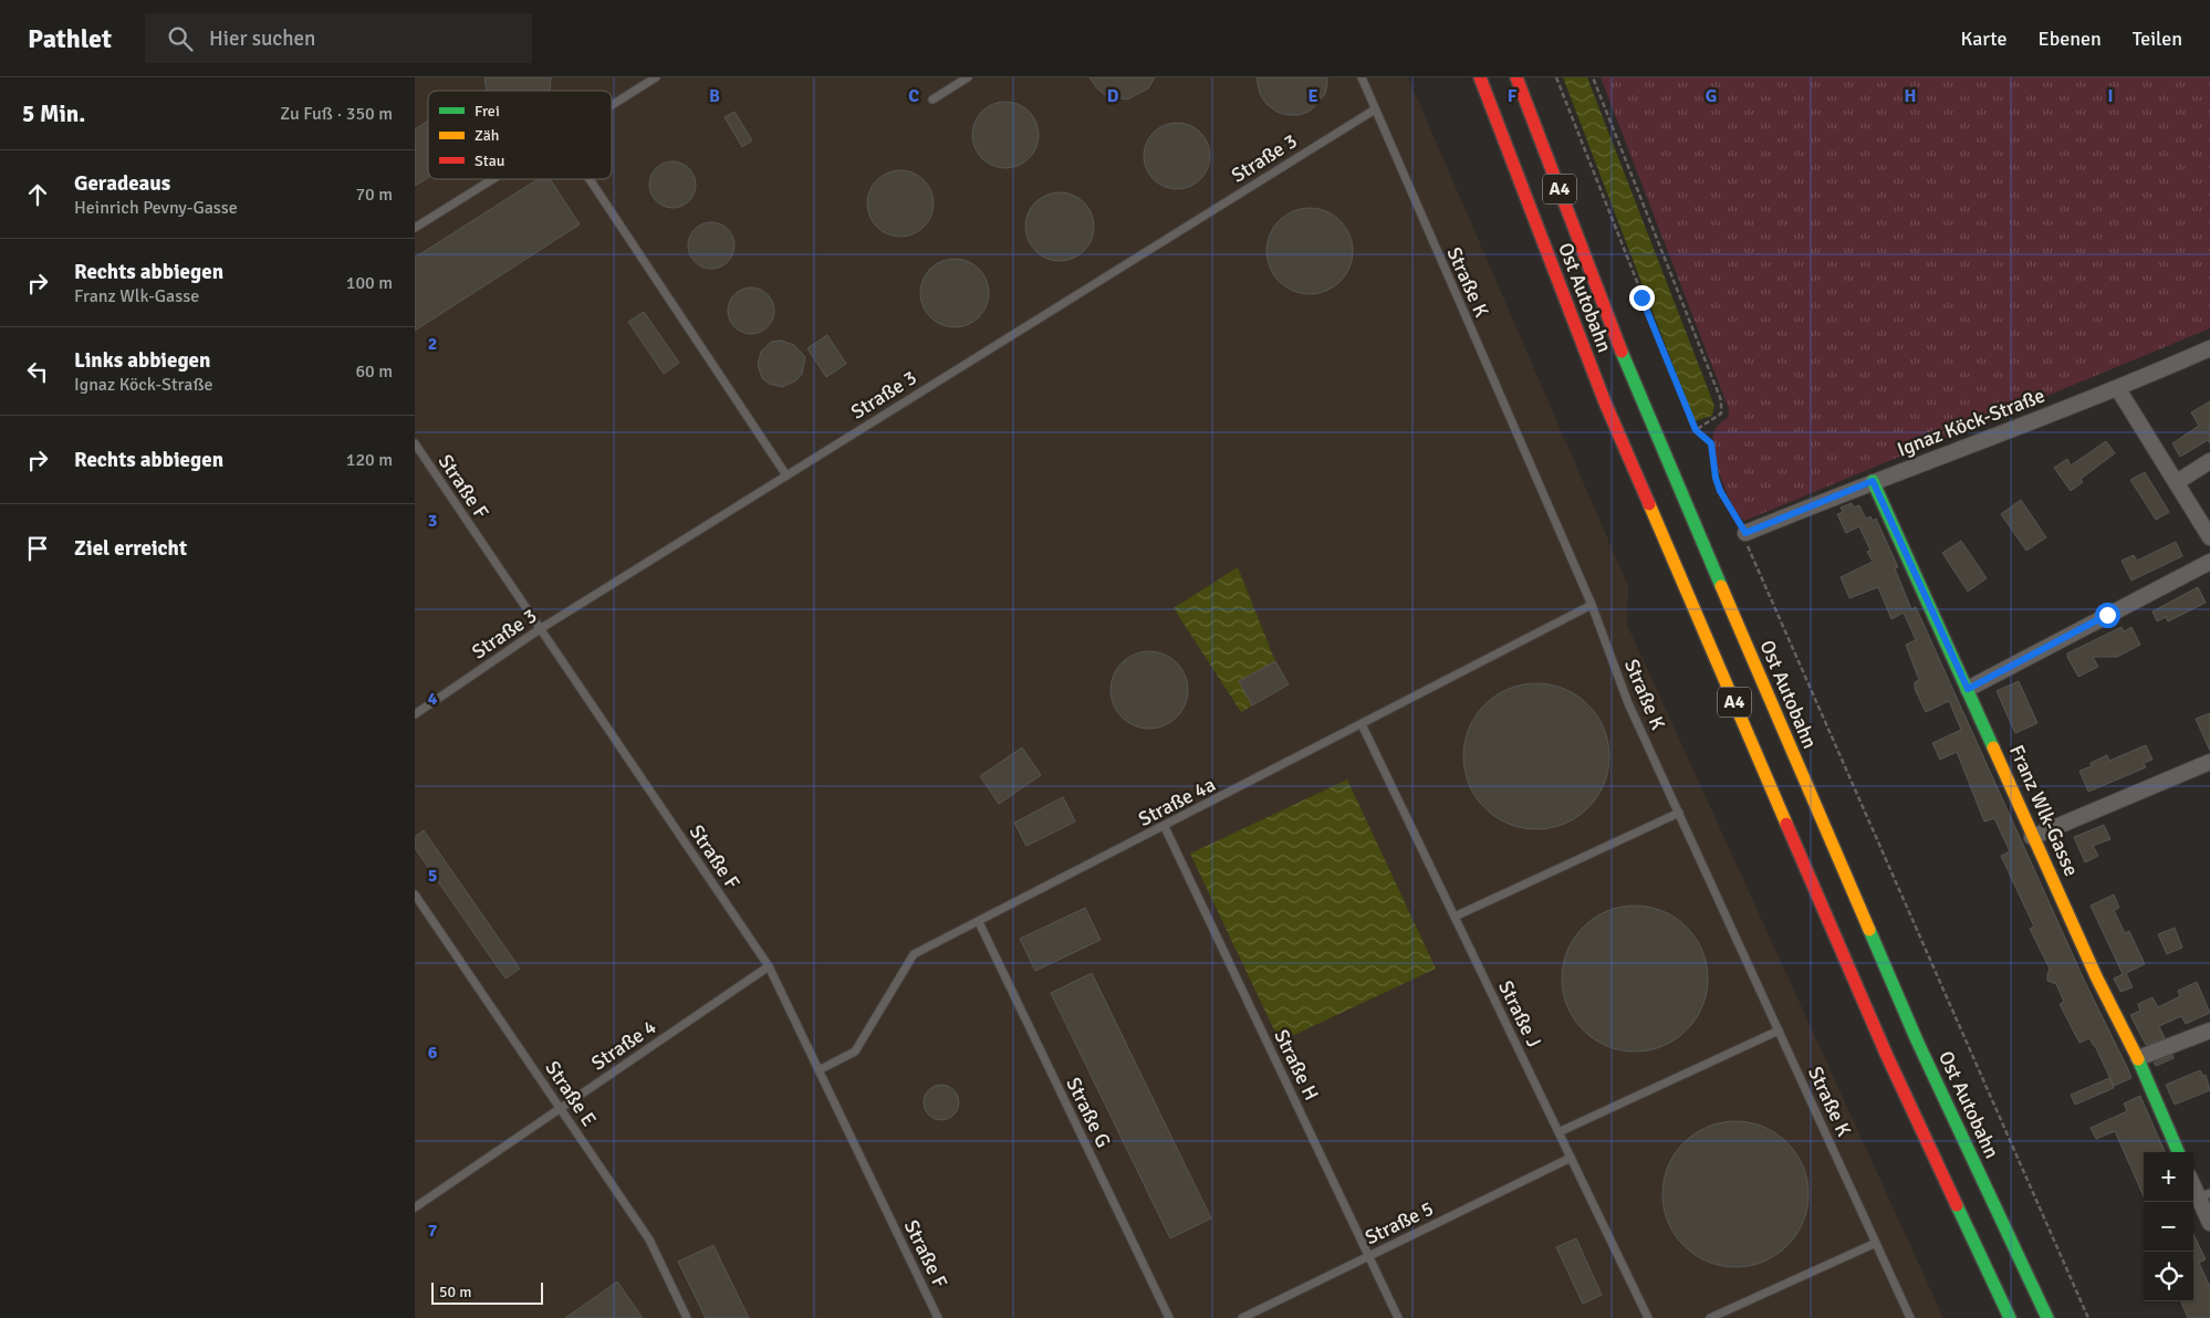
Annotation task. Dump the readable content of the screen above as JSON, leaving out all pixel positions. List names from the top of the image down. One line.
{"streets":{"main road":["A4","Ost Autobahn","Franz Wlk-Gasse"],"street":["Ignaz Köck-Straße"],"lane":["Straße 3","Straße K","Straße F","Straße 4a","Straße J","Straße 4","Straße H","Straße E","Straße G","Straße 5"]},"crossings":[["Straße 3","Straße K"],["Straße 3","Straße F"],["Straße K","Straße 4a"],["Ignaz Köck-Straße","Franz Wlk-Gasse"],["Straße F","Straße 4a"],["Straße F","Straße 4"],["Straße 4a","Straße J"],["Straße 4a","Straße H"],["Straße 4a","Straße G"],["Straße J","Straße 5"],["Straße 4","Straße E"],["Straße H","Straße 5"]],"legend":["Frei","Zäh","Stau"],"scale_bar":"50 m","page":{"header":"Pathlet","search":"Hier suchen","nav":["Karte","Ebenen","Teilen"],"heading":["5 Min.","Zu Fuß · 350 m"],"list":[["Geradeaus","Heinrich Pevny-Gasse","70 m"],["Rechts abbiegen","Franz Wlk-Gasse","100 m"],["Links abbiegen","Ignaz Köck-Straße","60 m"],["Rechts abbiegen","120 m"],"Ziel erreicht"],"map_buttons":["+","−"],"scale":"50 m"},"grid":{"columns":["B","C","D","E","F","G","H","I"],"rows":["2","3","4","5","6","7"]}}
